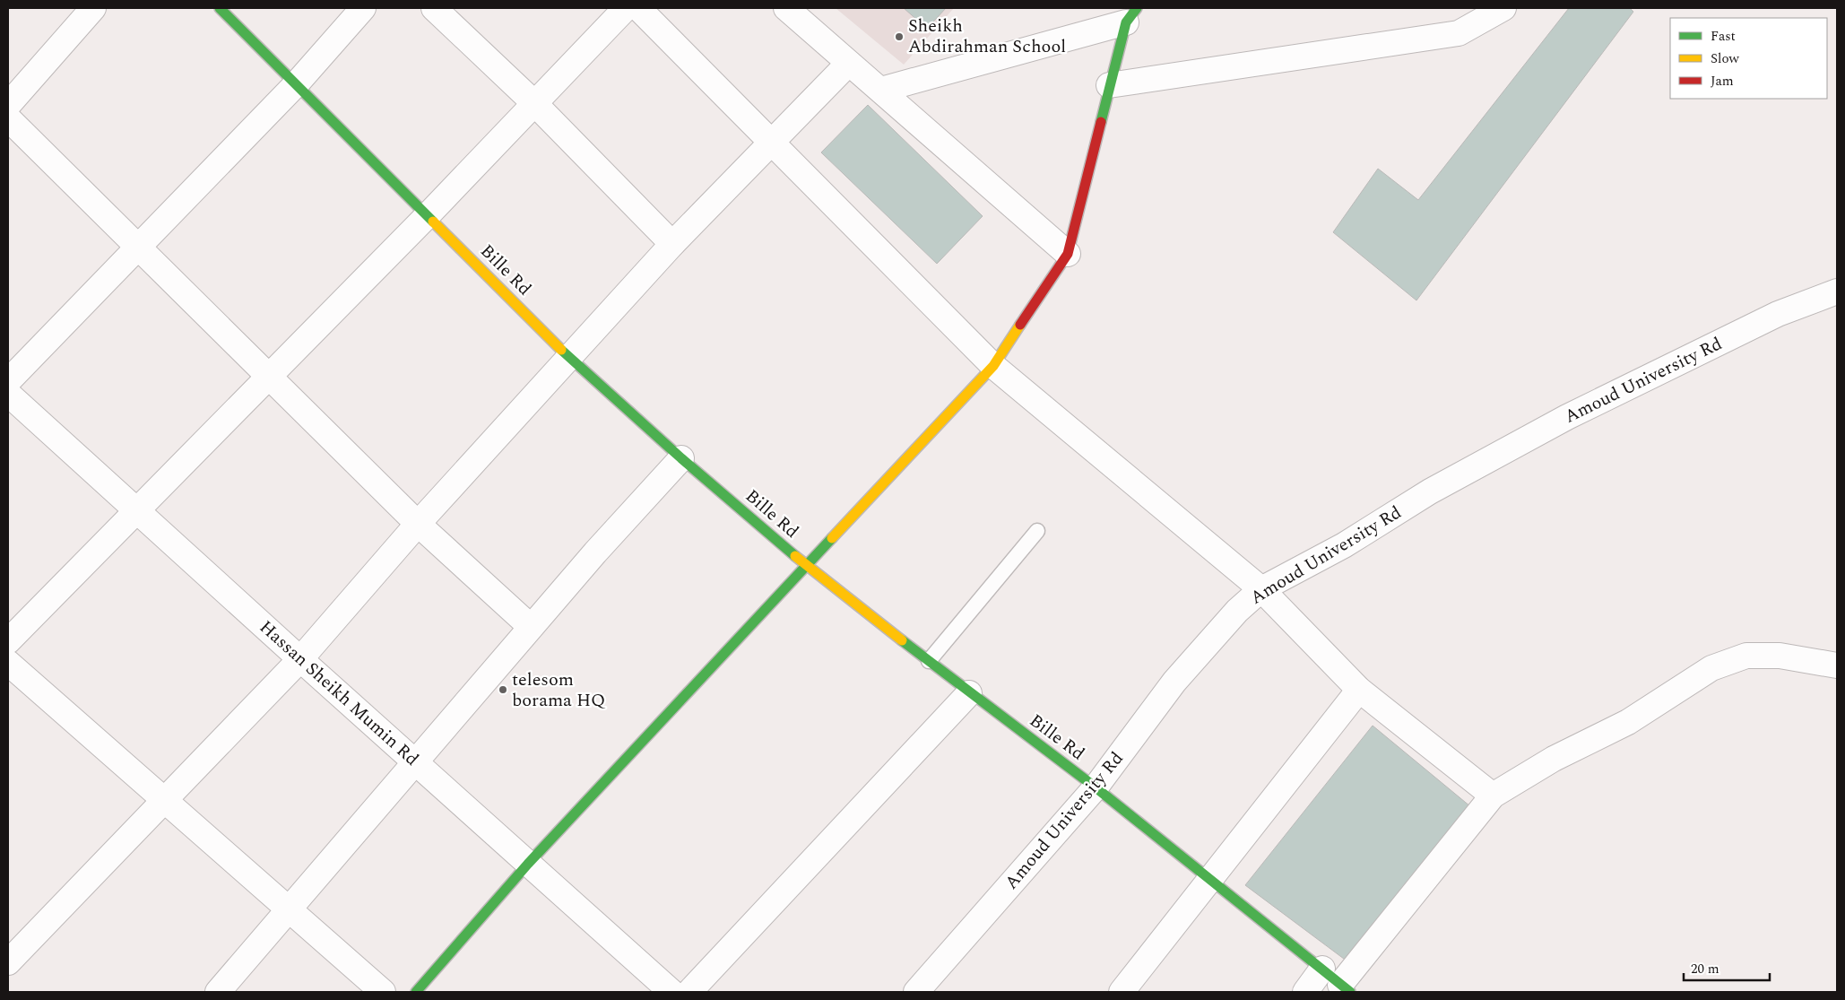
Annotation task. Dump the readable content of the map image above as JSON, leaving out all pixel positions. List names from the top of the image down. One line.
{"streets":{"street":["Bille Rd","Amoud University Rd","Hassan Sheikh Mumin Rd"]},"crossings":[["Bille Rd","Amoud University Rd"]],"places":["Sheikh Abdirahman School","telesom borama HQ"],"legend":["Fast","Slow","Jam"],"scale_bar":"20 m"}
